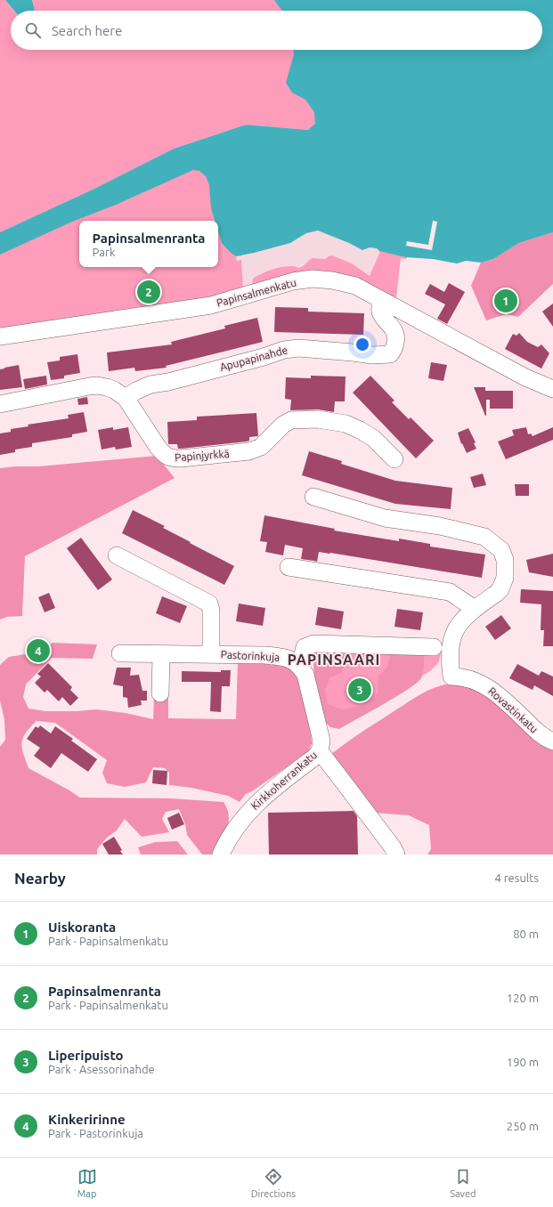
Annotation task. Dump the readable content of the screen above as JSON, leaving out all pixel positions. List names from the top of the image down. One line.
{"streets":{"street":["Papinsalmenkatu","Apupapinahde","Papinjyrkkä","Pastorinkuja","Rovastinkatu","Kirkkoherrankatu"]},"crossings":[["Papinsalmenkatu","Apupapinahde"],["Apupapinahde","Papinjyrkkä"]],"districts":["PAPINSAARI"],"page":{"search":"Search here","popup":["Papinsalmenranta","Park"],"pins":["2","1","4","3"],"heading":["Nearby","4 results"],"list":[{"mark":"1","name":"Uiskoranta","note":"Park · Papinsalmenkatu","value":"80 m"},{"mark":"2","name":"Papinsalmenranta","note":"Park · Papinsalmenkatu","value":"120 m"},{"mark":"3","name":"Liperipuisto","note":"Park · Asessorinahde","value":"190 m"},{"mark":"4","name":"Kinkeririnne","note":"Park · Pastorinkuja","value":"250 m"}],"nav":["Map","Directions","Saved"]}}
